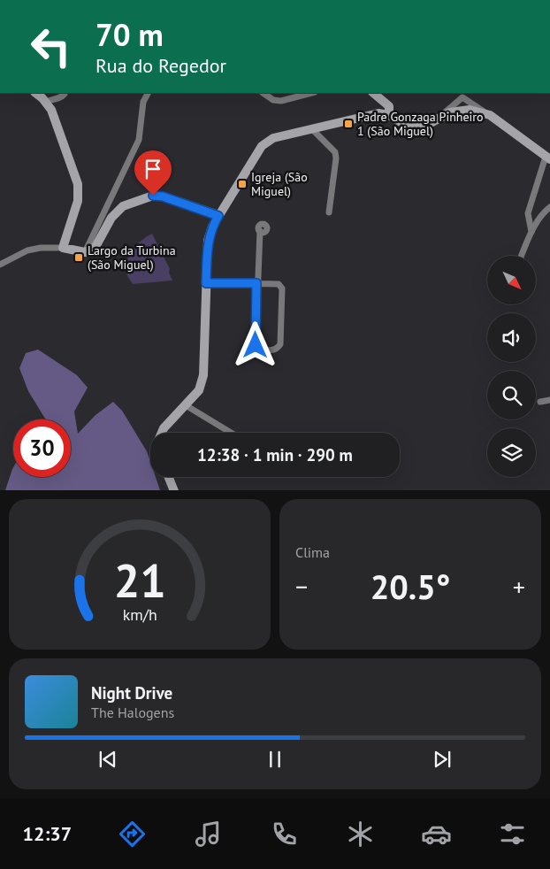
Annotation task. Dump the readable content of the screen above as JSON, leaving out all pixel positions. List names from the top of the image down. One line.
{"places":{"transit":["Padre Gonzaga Pinheiro 1 (São Miguel)","Igreja (São Miguel)","Largo da Turbina (São Miguel)"]},"north":"bottom right","page":{"turn":["70 m","Rua do Regedor"],"limit":"30","trip":"12:38 · 1 min · 290 m","tile":"Clima","heat":["−","20.5°","+"],"song":["Night Drive","The Halogens"],"tabs":"12:37","gauge":["21","km/h"]}}
